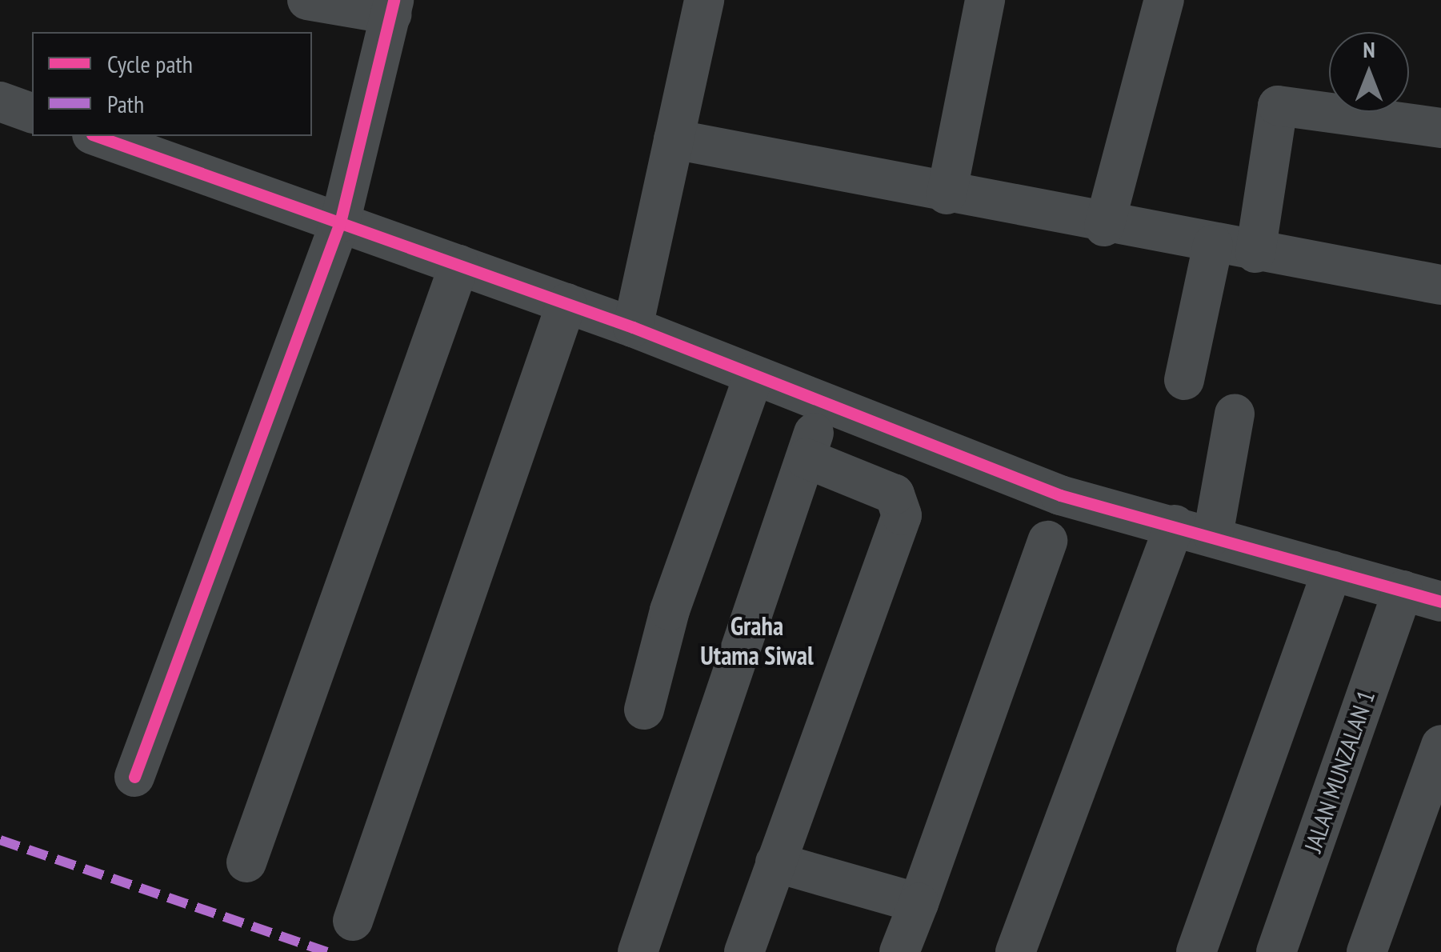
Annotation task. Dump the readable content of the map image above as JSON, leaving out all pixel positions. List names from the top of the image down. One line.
{"streets":{"street":["JALAN MUNZALAN 1"]},"districts":["Graha Utama Siwal"],"legend":["Cycle path","Path"],"north":"top"}
